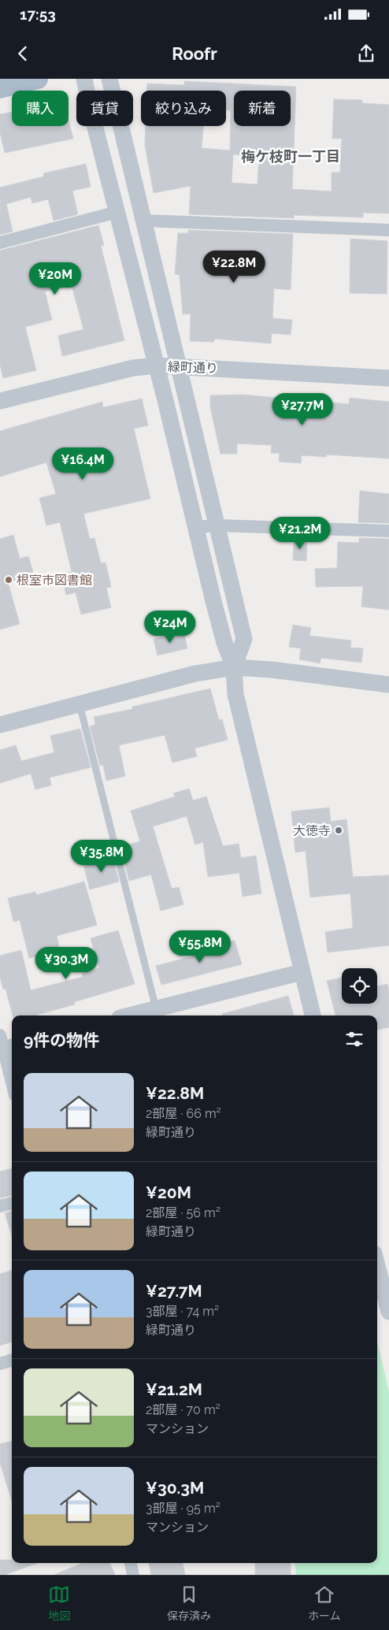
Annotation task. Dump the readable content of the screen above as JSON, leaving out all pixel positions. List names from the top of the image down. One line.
{"streets":{"street":["緑町通り"]},"districts":["梅ケ枝町一丁目"],"places":["根室市図書館","大徳寺"],"page":{"status":"17:53","header":"Roofr","chip":["購入","賃貸","絞り込み","新着"],"price":["¥22.8M","¥20M","¥27.7M","¥16.4M","¥21.2M","¥24M","¥35.8M","¥55.8M","¥30.3M"],"heading":"9件の物件","list":[{"name":"¥22.8M","note":"2部屋 · 66 m² · 緑町通り"},{"name":"¥20M","note":"2部屋 · 56 m² · 緑町通り"},{"name":"¥27.7M","note":"3部屋 · 74 m² · 緑町通り"},{"name":"¥21.2M","note":"2部屋 · 70 m² · マンション"},{"name":"¥30.3M","note":"3部屋 · 95 m² · マンション"}],"tabs":["地図","保存済み","ホーム"]}}
